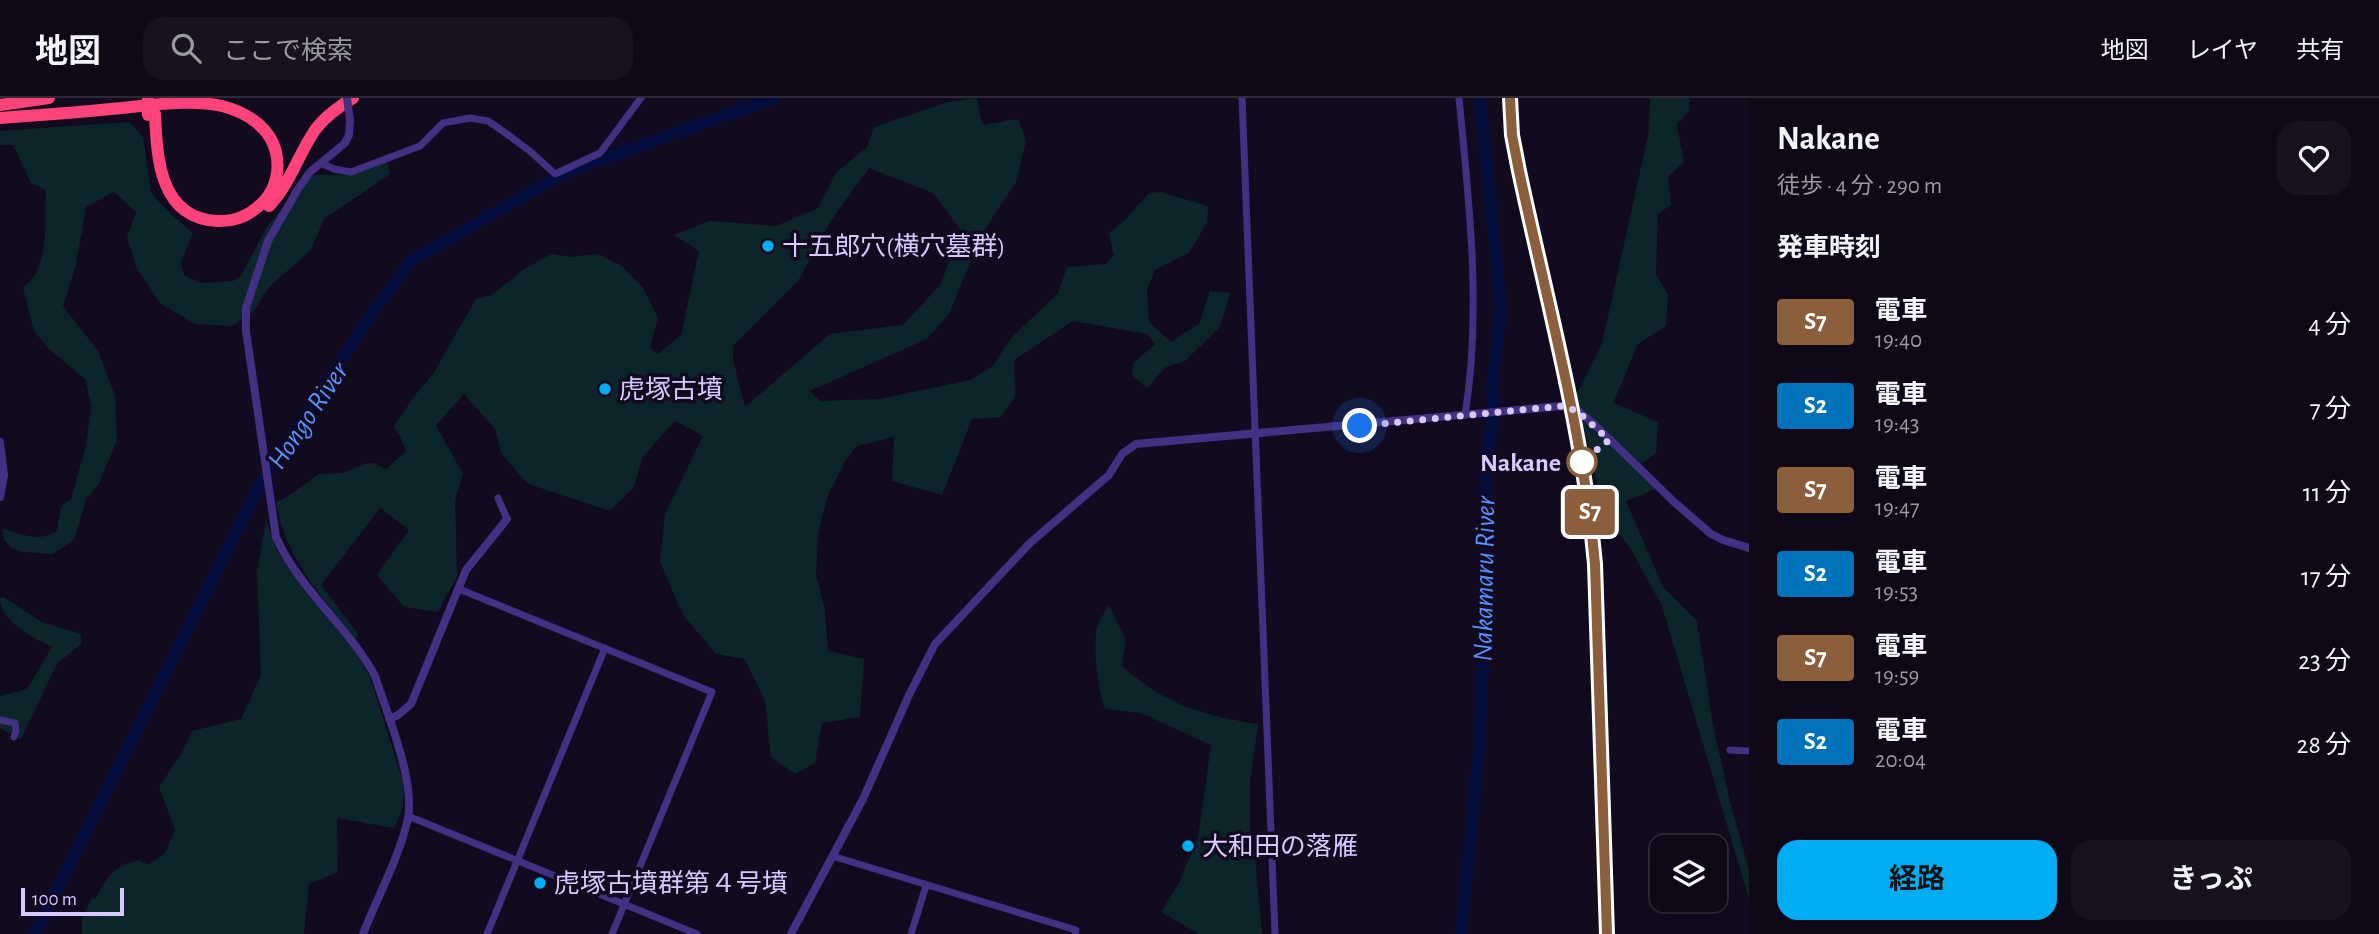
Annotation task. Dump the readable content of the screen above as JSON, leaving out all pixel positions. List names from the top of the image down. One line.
{"water":["Hongo River","Nakamaru River"],"places":["十五郎穴(横穴墓群)","虎塚古墳","Nakane","大和田の落雁","虎塚古墳群第４号墳"],"scale_bar":"100 m","page":{"header":"地図","search":"ここで検索","nav":["地図","レイヤ","共有"],"on_map":"S7","heading":[["Nakane","徒歩 · 4 分 · 290 m"],"発車時刻"],"list":[{"mark":"S7","name":"電車","note":"19:40","value":"4 分"},{"mark":"S2","name":"電車","note":"19:43","value":"7 分"},{"mark":"S7","name":"電車","note":"19:47","value":"11 分"},{"mark":"S2","name":"電車","note":"19:53","value":"17 分"},{"mark":"S7","name":"電車","note":"19:59","value":"23 分"},{"mark":"S2","name":"電車","note":"20:04","value":"28 分"}],"buttons":["経路","きっぷ"],"scale":"100 m"}}
